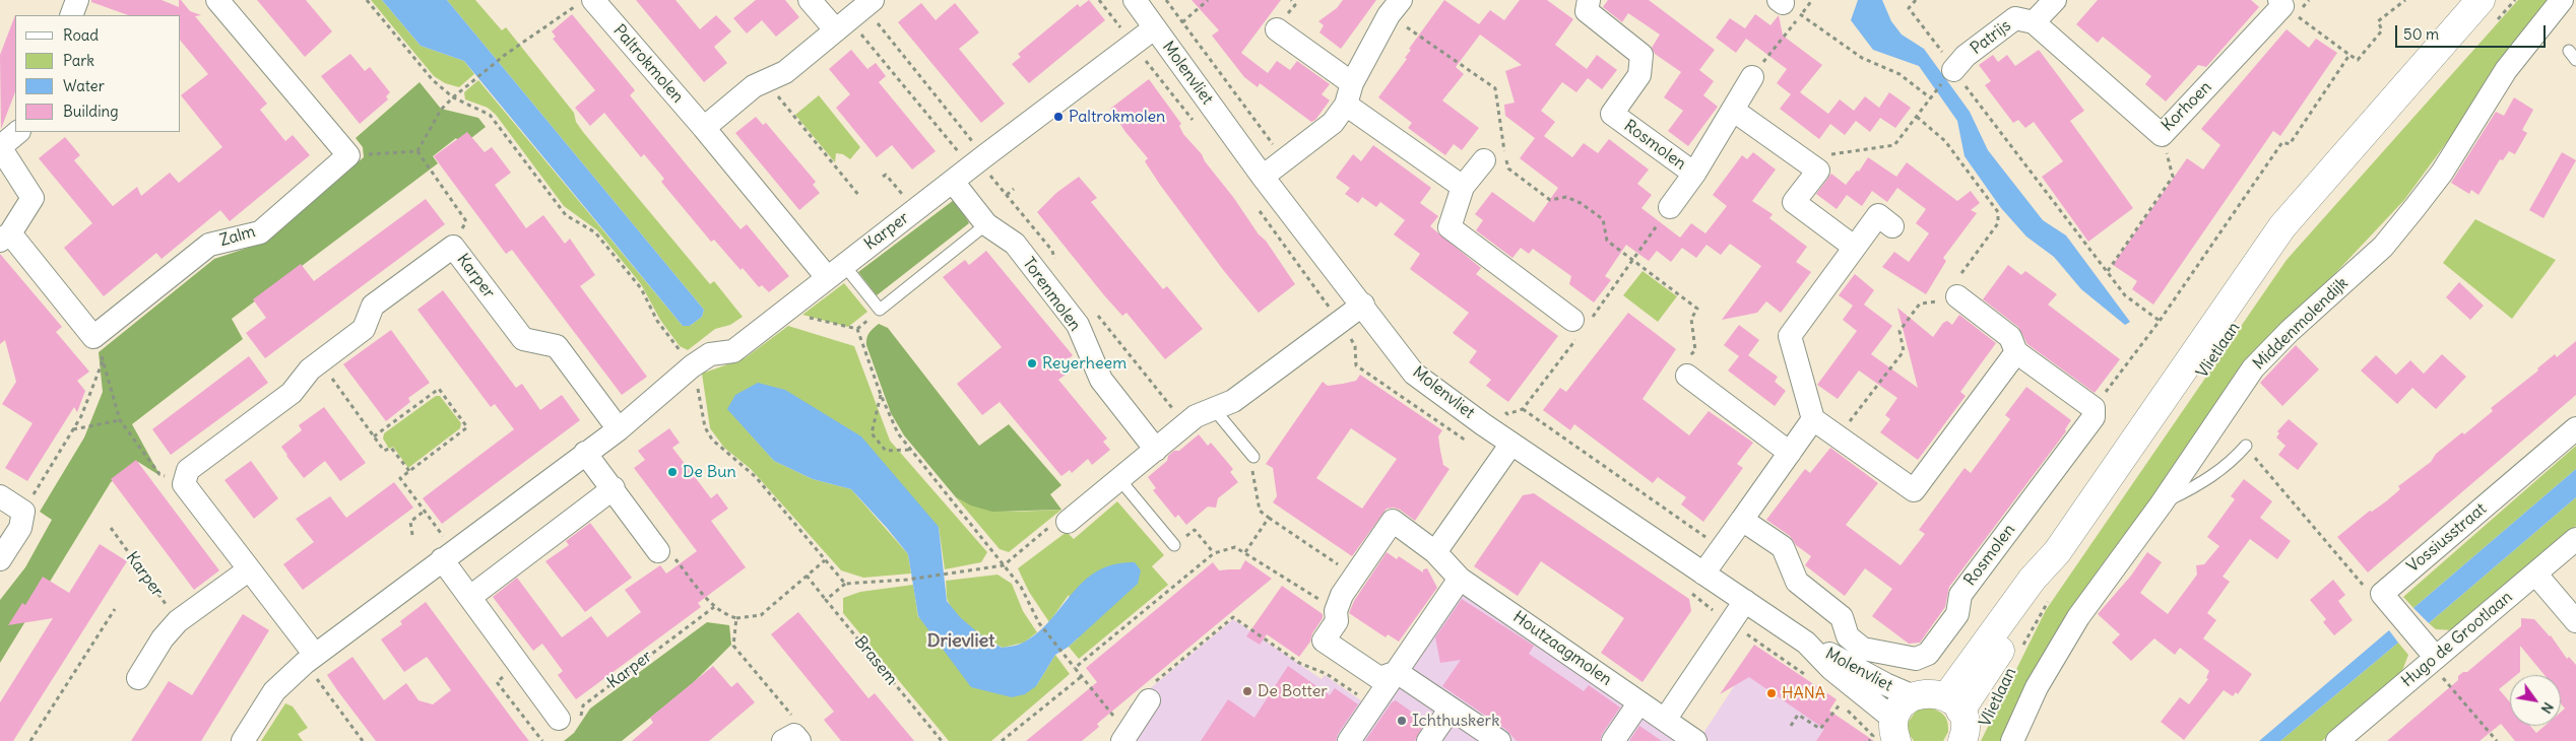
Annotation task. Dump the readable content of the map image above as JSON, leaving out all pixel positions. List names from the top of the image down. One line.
{"streets":{"street":["Patrijs","Paltrokmolen","Molenvliet","Korhoen","Rosmolen","Karper","Zalm","Torenmolen","Middenmolendijk","Vlietlaan","Vossiusstraat","Hugo de Grootlaan","Houtzaagmolen"],"path":["Brasem"]},"crossings":[["Patrijs","Korhoen"],["Paltrokmolen","Karper"],["Molenvliet","Karper"],["Karper","Torenmolen"]],"districts":["Drievliet"],"places":["Paltrokmolen","Reyerheem","De Bun","De Botter","HANA","Ichthuskerk"],"legend":["Road","Park","Water","Building"],"scale_bar":"50 m","north":"bottom right"}
